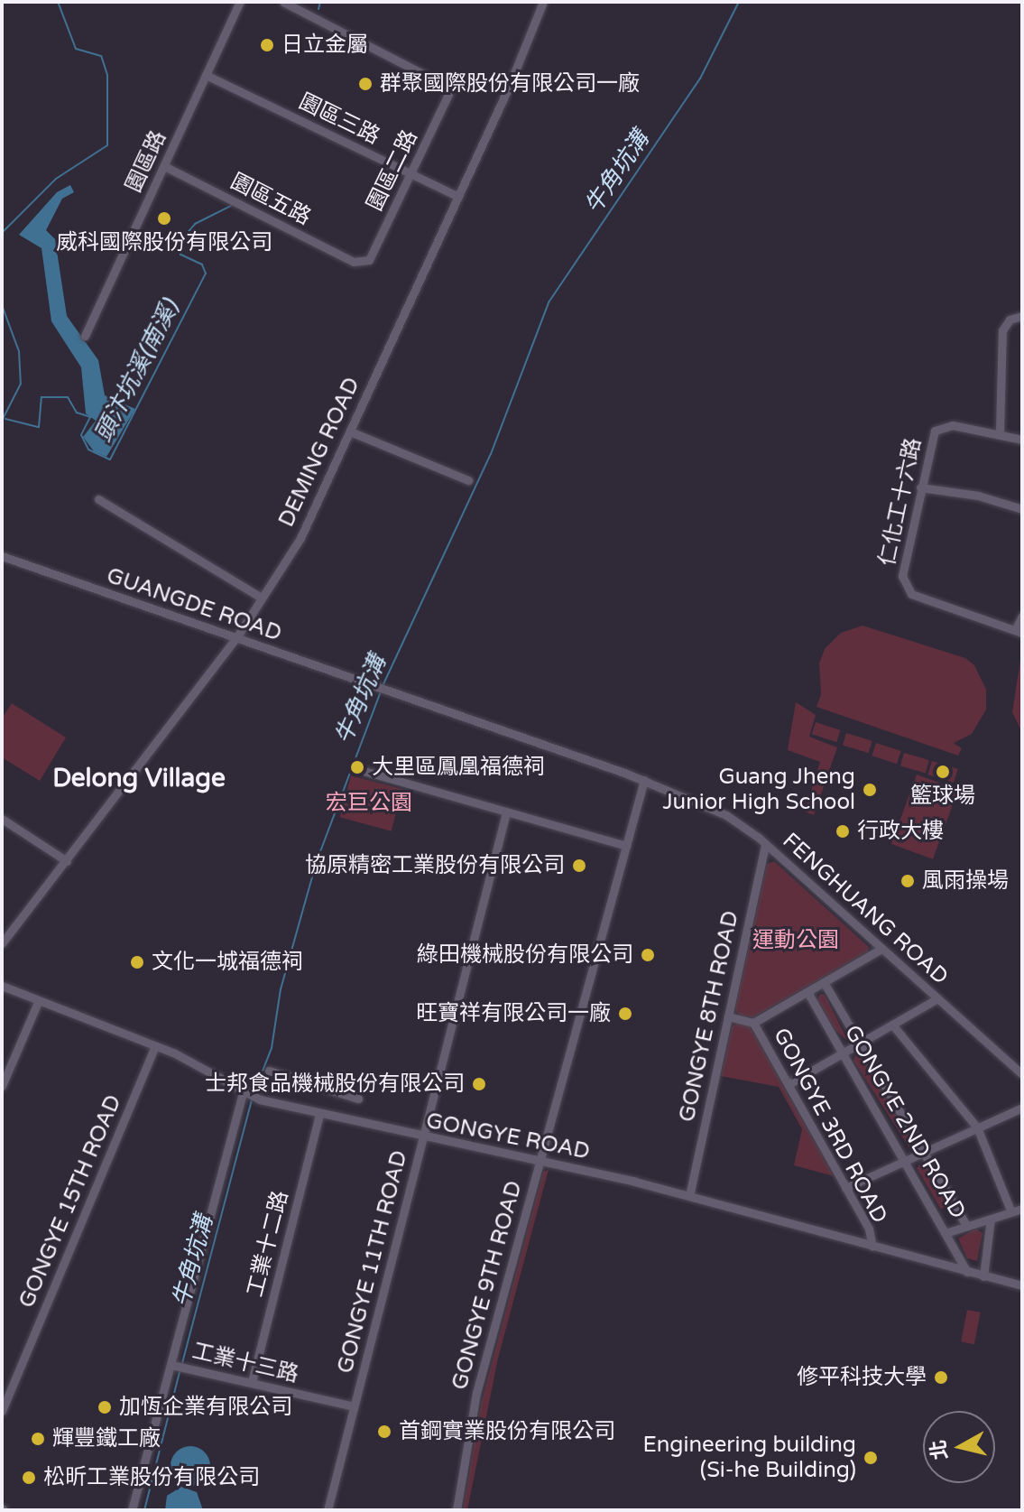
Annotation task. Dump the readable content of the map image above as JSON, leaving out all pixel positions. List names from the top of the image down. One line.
{"streets":{"street":["園區三路","園區路","園區二路","園區五路","DEMING ROAD","仁化工十六路","GUANGDE ROAD","FENGHUANG ROAD","GONGYE 8TH ROAD","GONGYE 2ND ROAD","GONGYE 3RD ROAD","GONGYE ROAD","GONGYE 15TH ROAD","工業十二路","GONGYE 11TH ROAD","GONGYE 9TH ROAD","工業十三路"]},"crossings":[["園區三路","園區路"],["園區三路","園區二路"],["園區三路","DEMING ROAD"],["園區路","園區五路"],["園區二路","園區五路"],["DEMING ROAD","GUANGDE ROAD"],["GUANGDE ROAD","FENGHUANG ROAD"],["FENGHUANG ROAD","GONGYE 8TH ROAD"],["FENGHUANG ROAD","GONGYE 9TH ROAD"],["GONGYE 8TH ROAD","GONGYE ROAD"],["GONGYE 2ND ROAD","GONGYE ROAD"],["GONGYE 3RD ROAD","GONGYE ROAD"],["GONGYE ROAD","GONGYE 15TH ROAD"],["GONGYE ROAD","工業十二路"],["GONGYE ROAD","GONGYE 11TH ROAD"],["GONGYE ROAD","GONGYE 9TH ROAD"],["工業十二路","工業十三路"],["GONGYE 11TH ROAD","工業十三路"]],"districts":["Delong Village"],"water":["牛角坑溝","頭汴坑溪(南溪)"],"parks":["宏巨公園","運動公園"],"places":["日立金屬","群聚國際股份有限公司一廠","威科國際股份有限公司","大里區鳳凰福德祠","籃球場","Guang Jheng Junior High School","行政大樓","協原精密工業股份有限公司","風雨操場","綠田機械股份有限公司","文化一城福德祠","旺寶祥有限公司一廠","士邦食品機械股份有限公司","修平科技大學","加恆企業有限公司","首鋼實業股份有限公司","輝豐鐵工廠","Engineering building (Si-he Building)","松昕工業股份有限公司"],"north":"left"}
